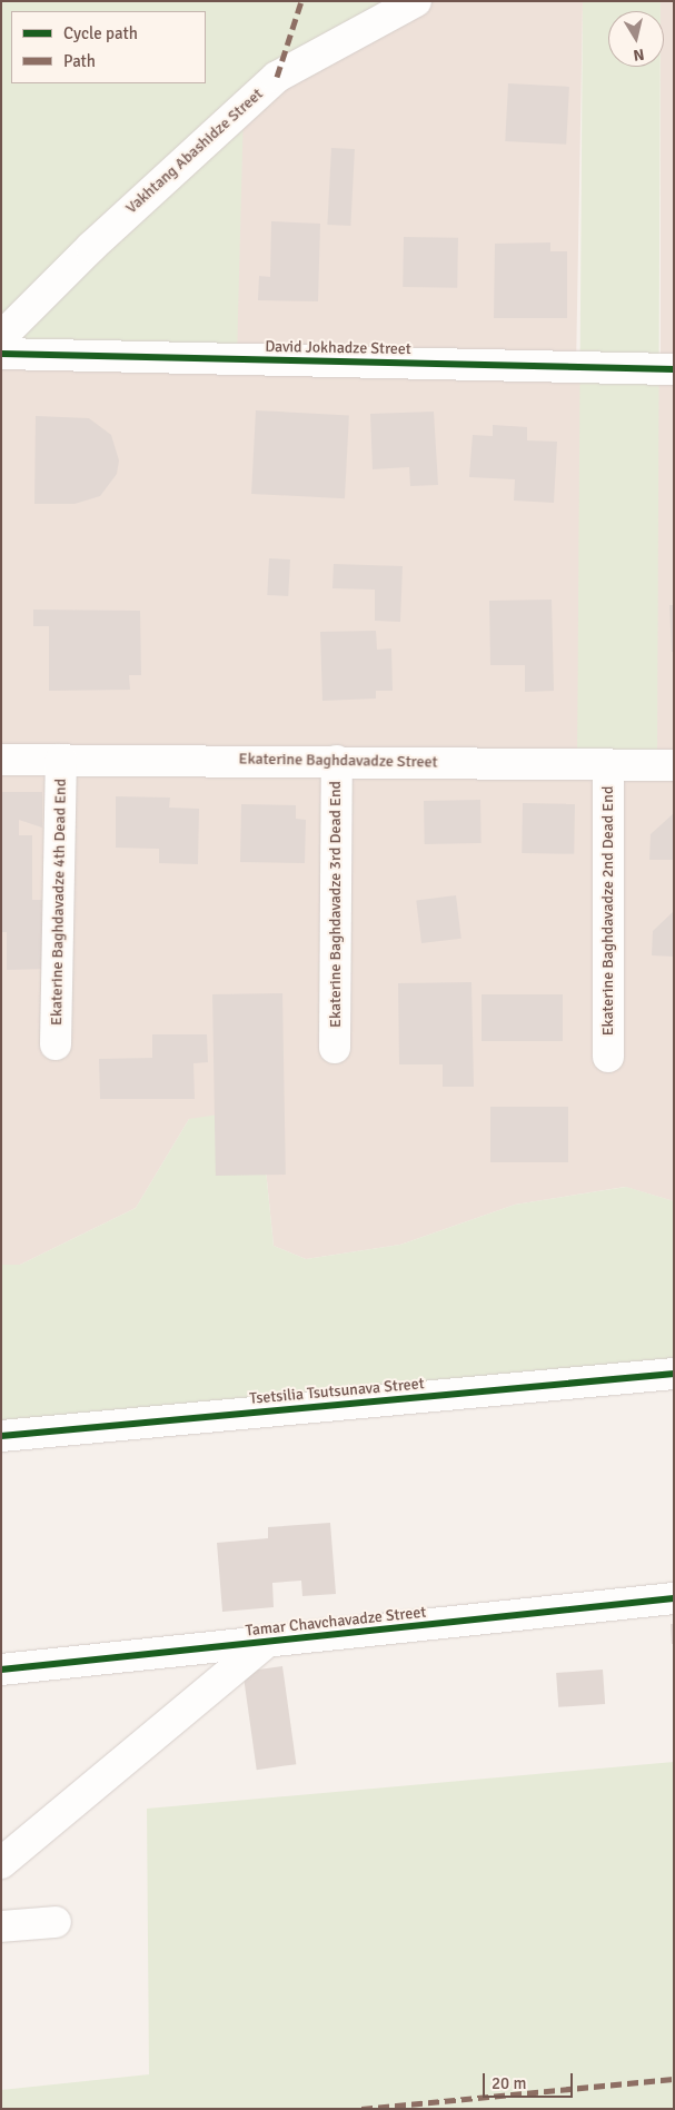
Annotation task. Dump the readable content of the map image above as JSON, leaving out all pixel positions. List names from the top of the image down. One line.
{"streets":{"street":["Vakhtang Abashidze Street","David Jokhadze Street","Ekaterine Baghdavadze Street","Ekaterine Baghdavadze 4th Dead End","Ekaterine Baghdavadze 3rd Dead End","Ekaterine Baghdavadze 2nd Dead End","Tsetsilia Tsutsunava Street","Tamar Chavchavadze Street"]},"crossings":[["Ekaterine Baghdavadze Street","Ekaterine Baghdavadze 4th Dead End"],["Ekaterine Baghdavadze Street","Ekaterine Baghdavadze 3rd Dead End"],["Ekaterine Baghdavadze Street","Ekaterine Baghdavadze 2nd Dead End"]],"legend":["Cycle path","Path"],"scale_bar":"20 m","north":"bottom"}
